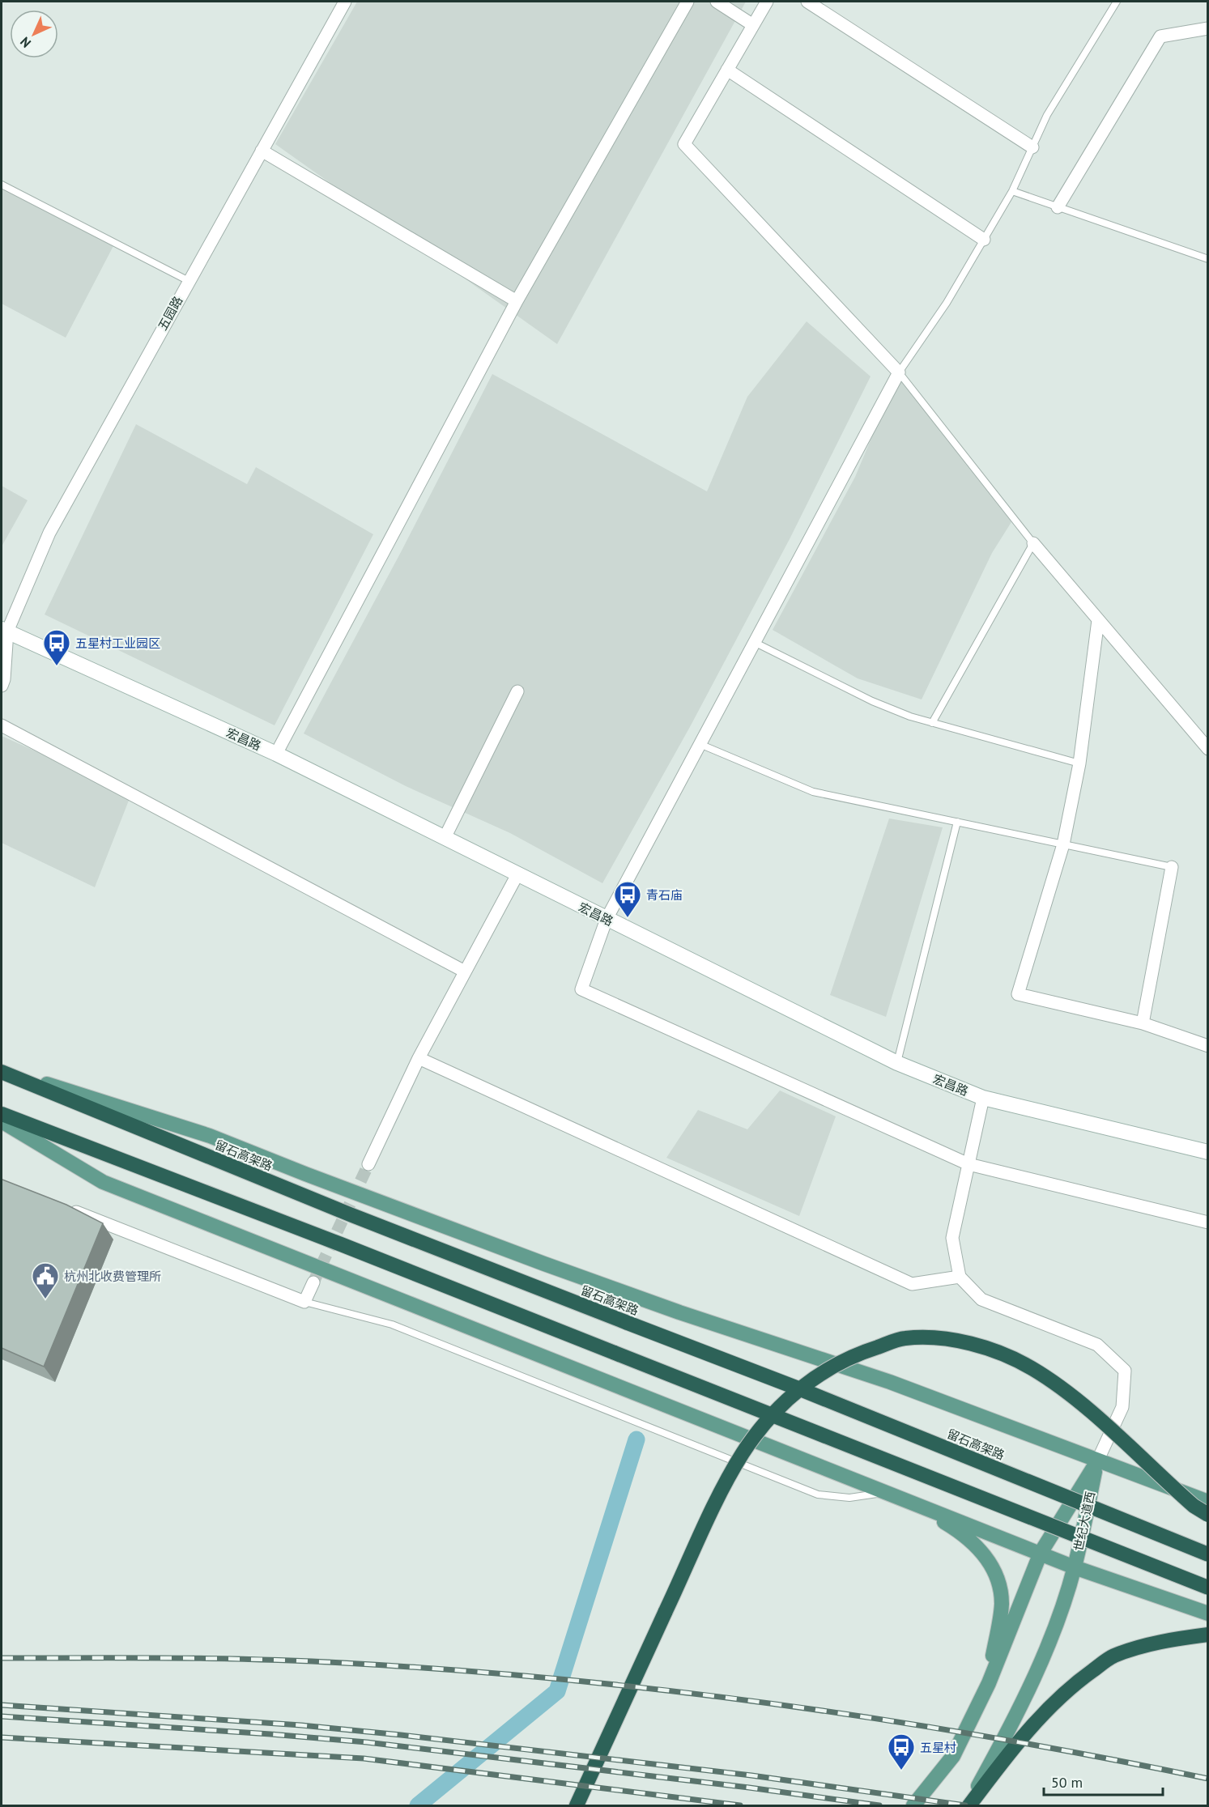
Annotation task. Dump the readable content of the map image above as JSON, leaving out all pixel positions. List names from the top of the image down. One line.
{"streets":{"highway":["留石高架路"],"main road":["世纪大道西"],"street":["五园路","宏昌路"]},"crossings":[["五园路","宏昌路"]],"places":{"bus stop":["五星村工业园区","青石庙","五星村"],"public building":["杭州北收费管理所"]},"scale_bar":"50 m","north":"bottom left"}
